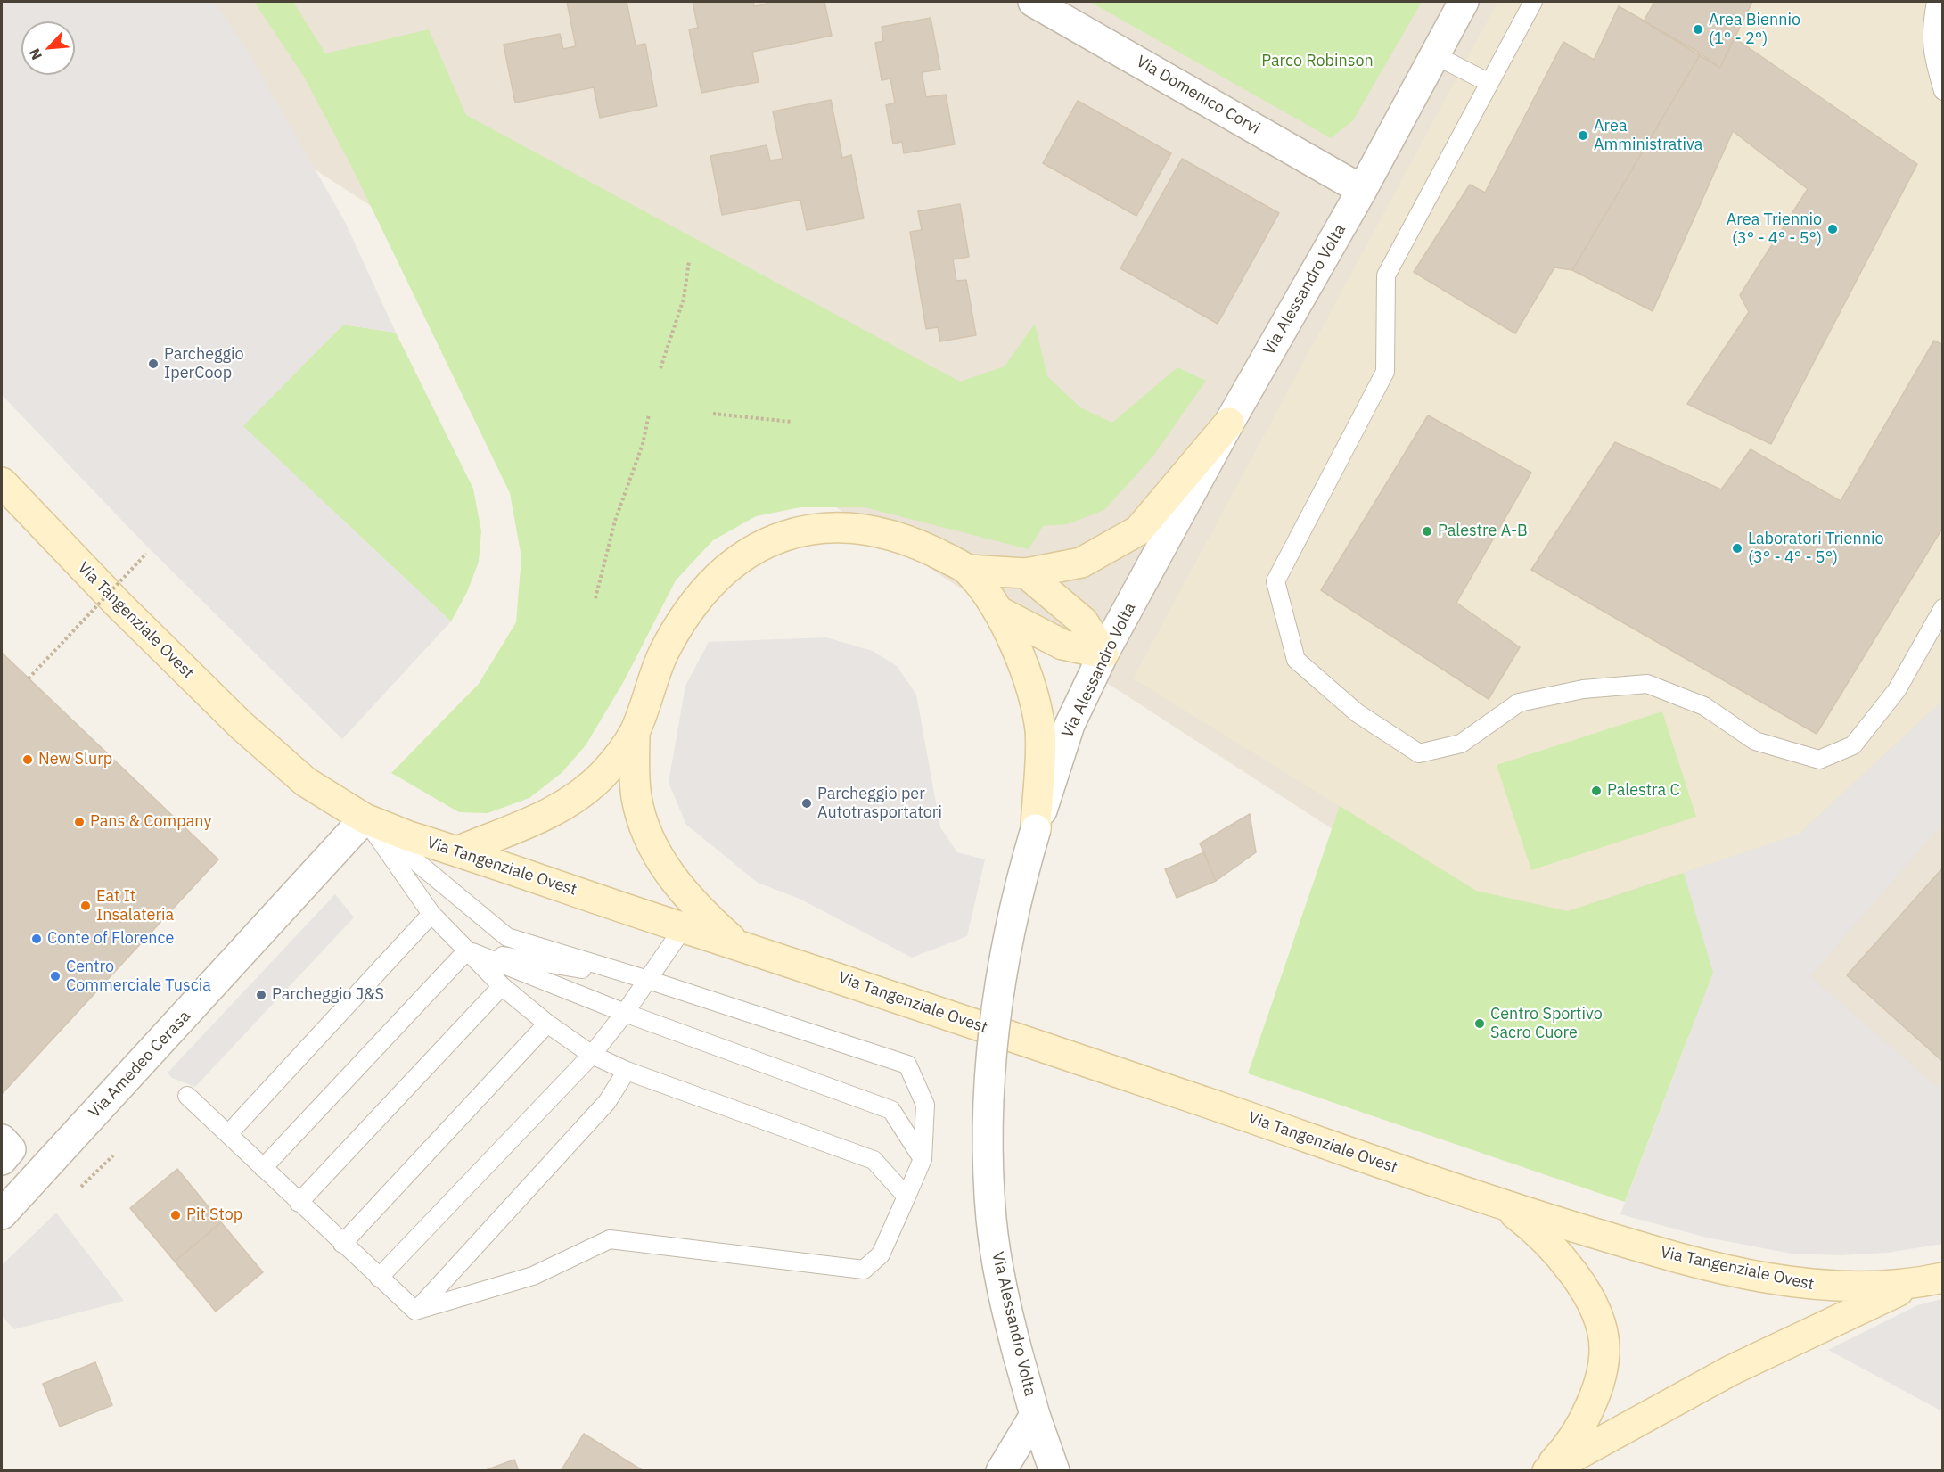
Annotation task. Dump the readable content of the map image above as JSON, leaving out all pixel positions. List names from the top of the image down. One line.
{"streets":{"main road":["Via Tangenziale Ovest"],"street":["Via Domenico Corvi","Via Alessandro Volta","Via Amedeo Cerasa"]},"crossings":[["Via Domenico Corvi","Via Alessandro Volta"],["Via Tangenziale Ovest","Via Amedeo Cerasa"]],"parks":["Parco Robinson"],"places":["Area Biennio (1° - 2°)","Area Amministrativa","Area Triennio (3° - 4° - 5°)","Parcheggio IperCoop","Palestre A-B","Laboratori Triennio (3° - 4° - 5°)","New Slurp","Palestra C","Parcheggio per Autotrasportatori","Pans & Company","Eat It Insalateria","Conte of Florence","Centro Commerciale Tuscia","Parcheggio J&S","Centro Sportivo Sacro Cuore","Pit Stop"],"north":"bottom left"}
